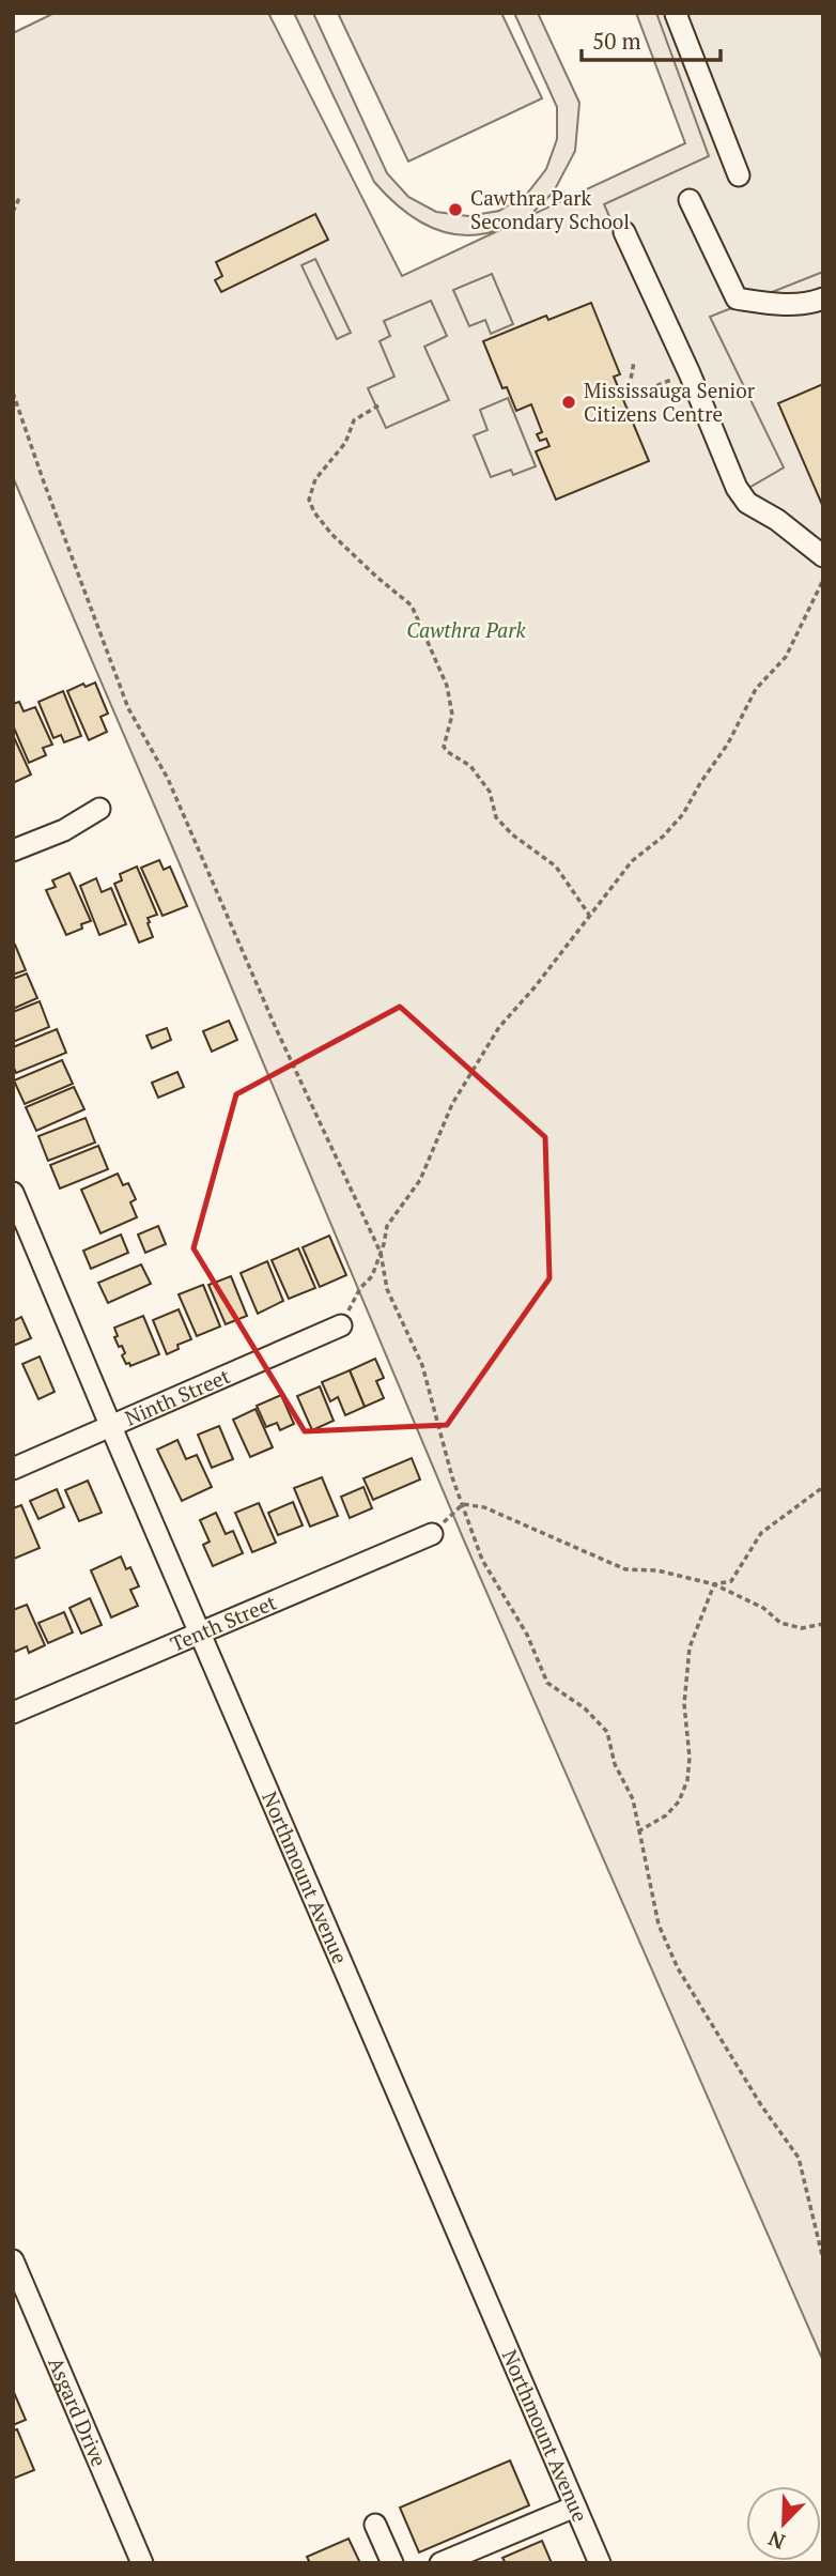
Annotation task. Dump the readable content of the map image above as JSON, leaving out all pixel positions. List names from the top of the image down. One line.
{"streets":{"street":["Ninth Street","Tenth Street","Northmount Avenue","Asgard Drive"]},"crossings":[["Ninth Street","Northmount Avenue"],["Tenth Street","Northmount Avenue"]],"parks":["Cawthra Park"],"places":["Cawthra Park Secondary School","Mississauga Senior Citizens Centre"],"scale_bar":"50 m","north":"bottom left"}
